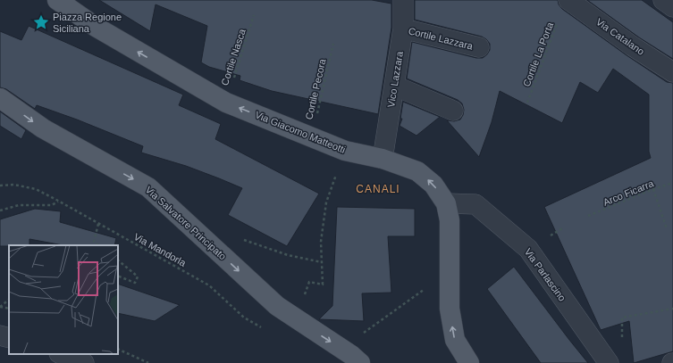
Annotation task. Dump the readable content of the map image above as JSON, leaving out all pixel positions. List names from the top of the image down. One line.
{"streets":{"main road":["Via Giacomo Matteotti","Via Salvatore Principato"],"street":["Via Catalano","Cortile Lazzara","Vico Lazzara","Via Parlascino"],"path":["Cortile La Porta","Cortile Nasca","Cortile Pecora","Arco Ficarra","Via Mandorla"]},"crossings":[["Cortile Lazzara","Vico Lazzara"],["Cortile Nasca","Via Giacomo Matteotti"],["Vico Lazzara","Via Giacomo Matteotti"],["Cortile Pecora","Via Giacomo Matteotti"],["Via Giacomo Matteotti","Via Parlascino"]],"one_way":["Via Giacomo Matteotti","Via Salvatore Principato"],"districts":["CANALI"],"places":{"place":["Piazza Regione Siciliana"]}}
